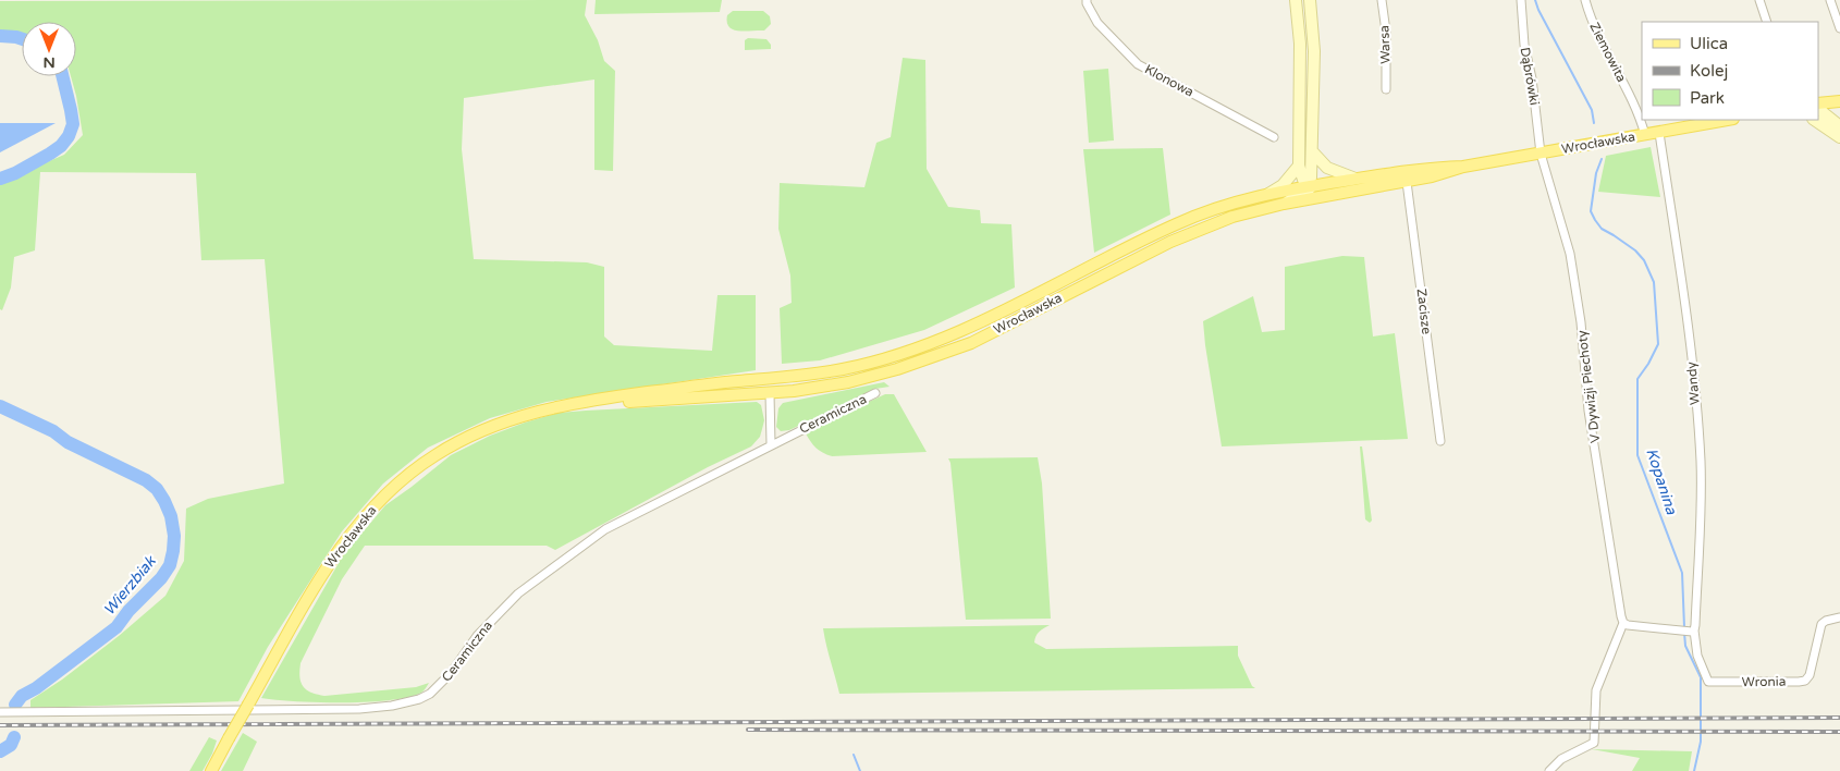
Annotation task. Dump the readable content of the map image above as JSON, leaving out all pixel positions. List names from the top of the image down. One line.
{"streets":{"main road":["Wrocławska"],"street":["Warsa","Ziemowita","Dąbrówki","Klonowa","Zacisze","Wandy","V Dywizji Piechoty","Ceramiczna","Wronia"]},"crossings":[["Ziemowita","Wrocławska"],["Dąbrówki","Wrocławska"],["Dąbrówki","V Dywizji Piechoty"],["Wrocławska","Zacisze"],["Wrocławska","Wandy"],["Wrocławska","V Dywizji Piechoty"],["Wandy","Wronia"]],"water":["Kopanina","Wierzbiak"],"legend":["Ulica","Kolej","Park"],"north":"bottom"}
